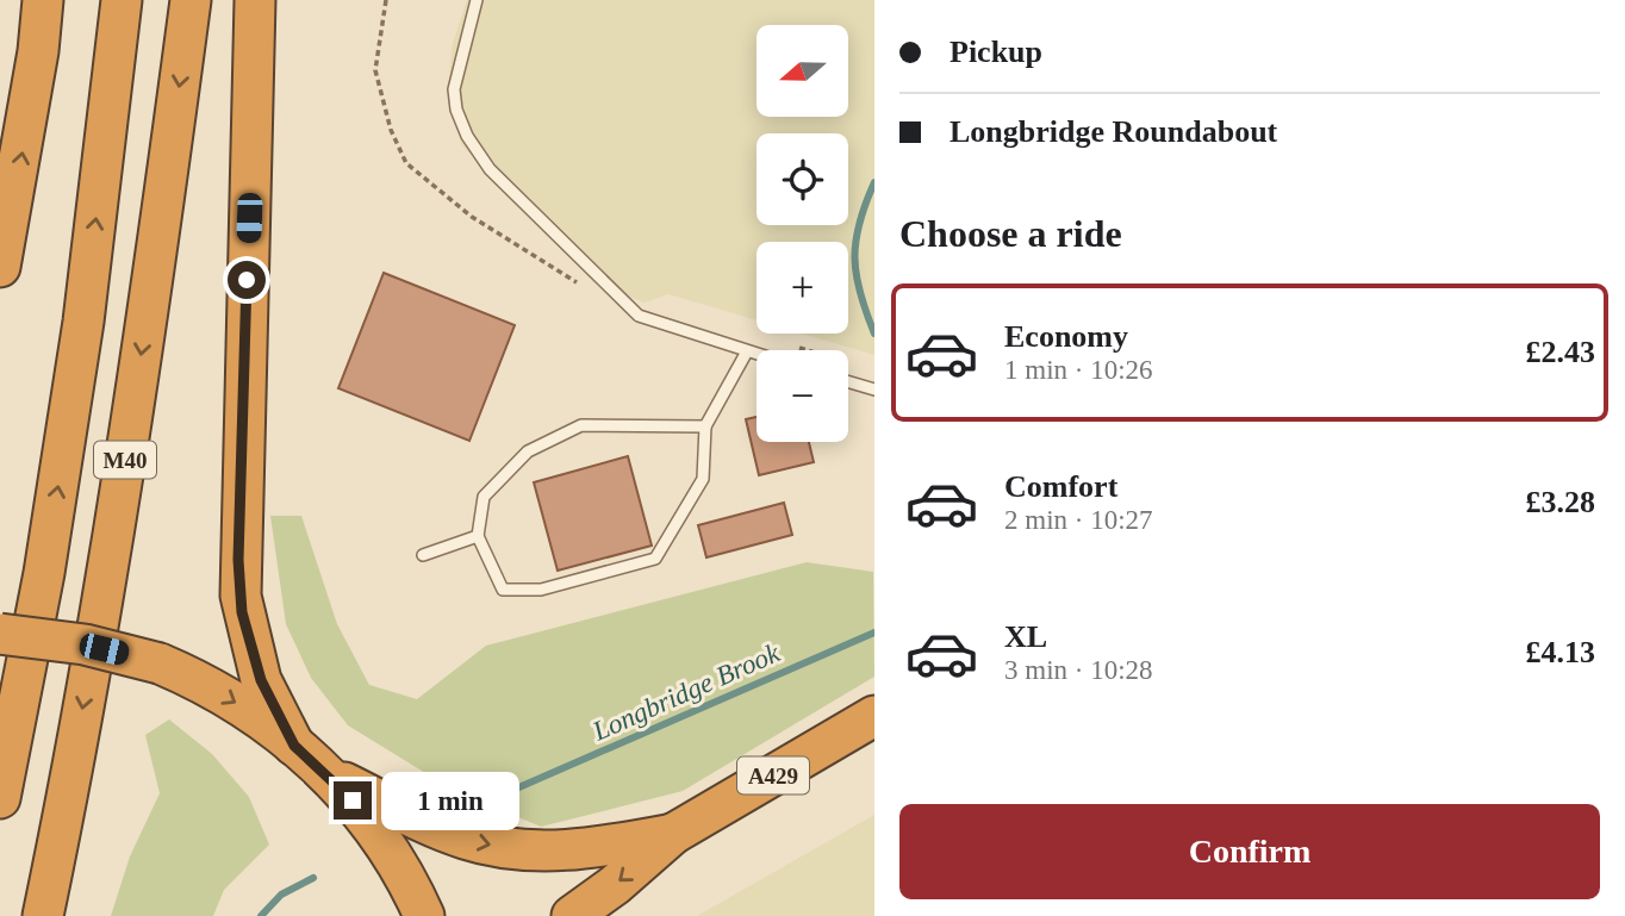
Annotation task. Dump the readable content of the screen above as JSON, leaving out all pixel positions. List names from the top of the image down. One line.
{"streets":{"highway":["M40","A429"]},"water":["Longbridge Brook"],"north":"left","page":{"banner":["Pickup","Longbridge Roundabout"],"map_buttons":["+","−"],"heading":"Choose a ride","list":[{"name":"Economy","note":"1 min · 10:26","value":"£2.43"},{"name":"Comfort","note":"2 min · 10:27","value":"£3.28"},{"name":"XL","note":"3 min · 10:28","value":"£4.13"}],"bubble":"1 min","buttons":"Confirm"}}
